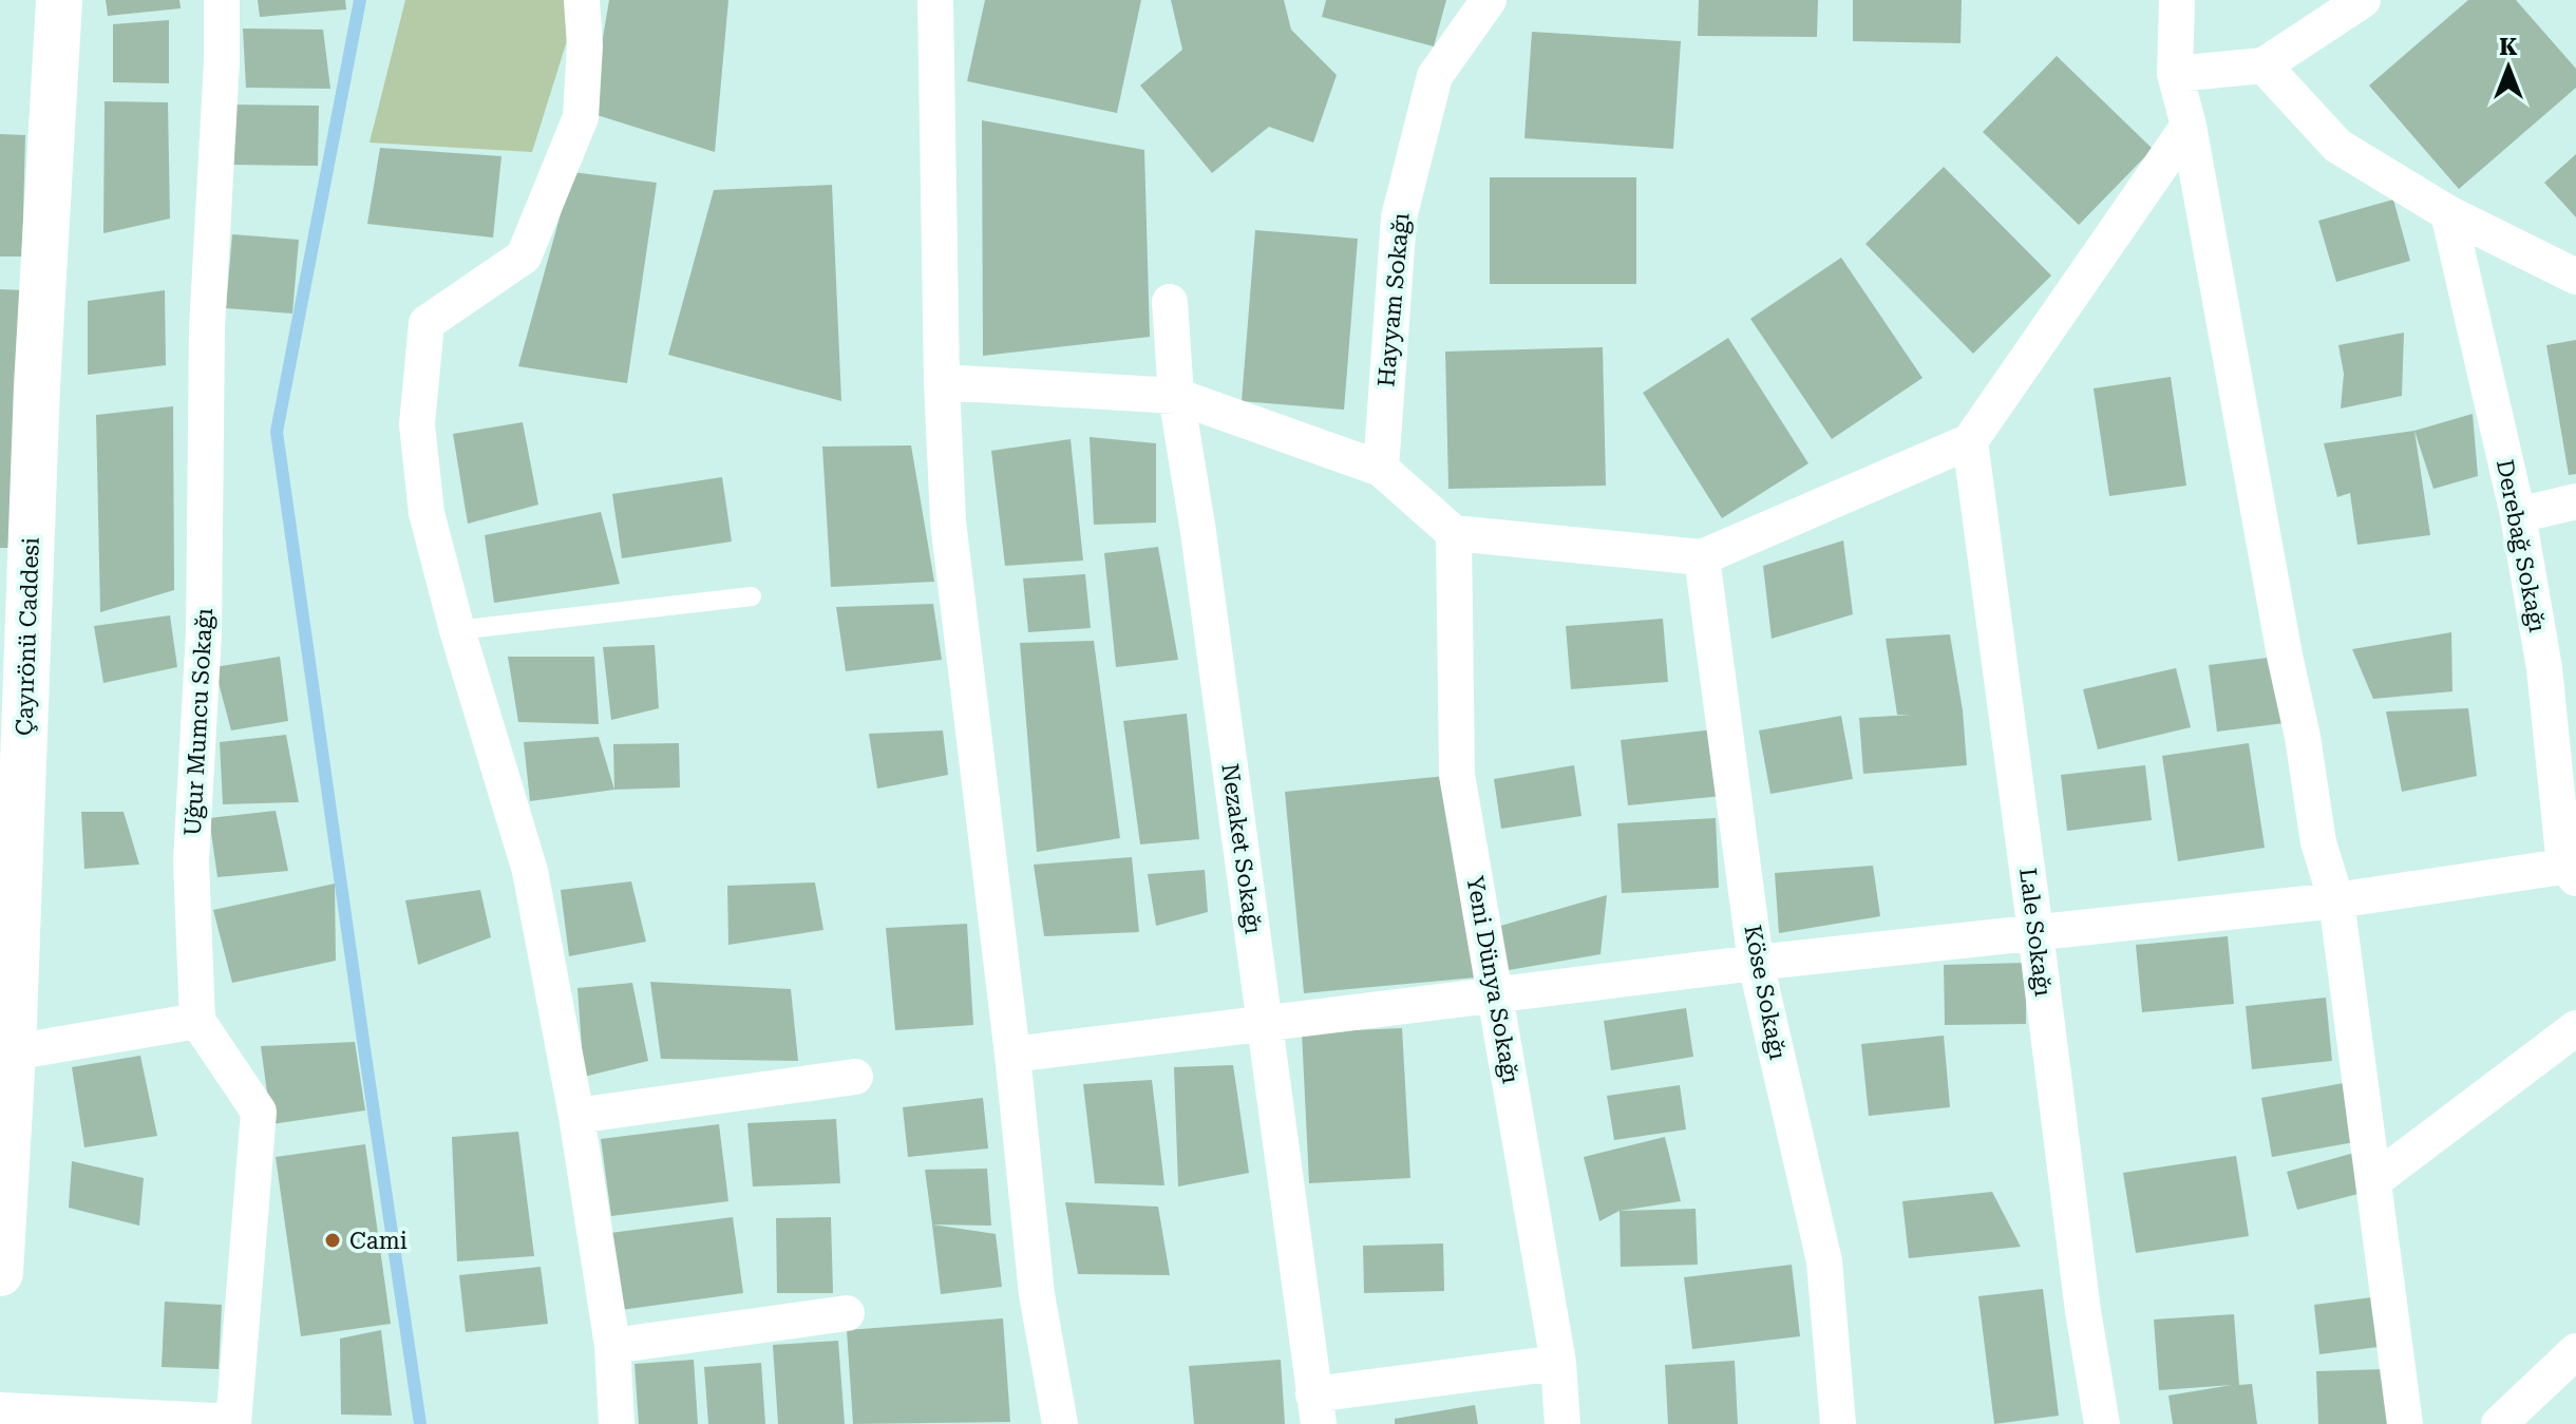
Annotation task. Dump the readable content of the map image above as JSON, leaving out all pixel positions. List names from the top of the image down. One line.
{"streets":{"street":["Hayyam Sokağı","Derebağ Sokağı","Çayırönü Caddesi","Uğur Mumcu Sokağı","Nezaket Sokağı","Lale Sokağı","Yeni Dünya Sokağı","Köse Sokağı"]},"crossings":[["Nezaket Sokağı","Yeni Dünya Sokağı"]],"places":["Cami"],"north":"top"}
